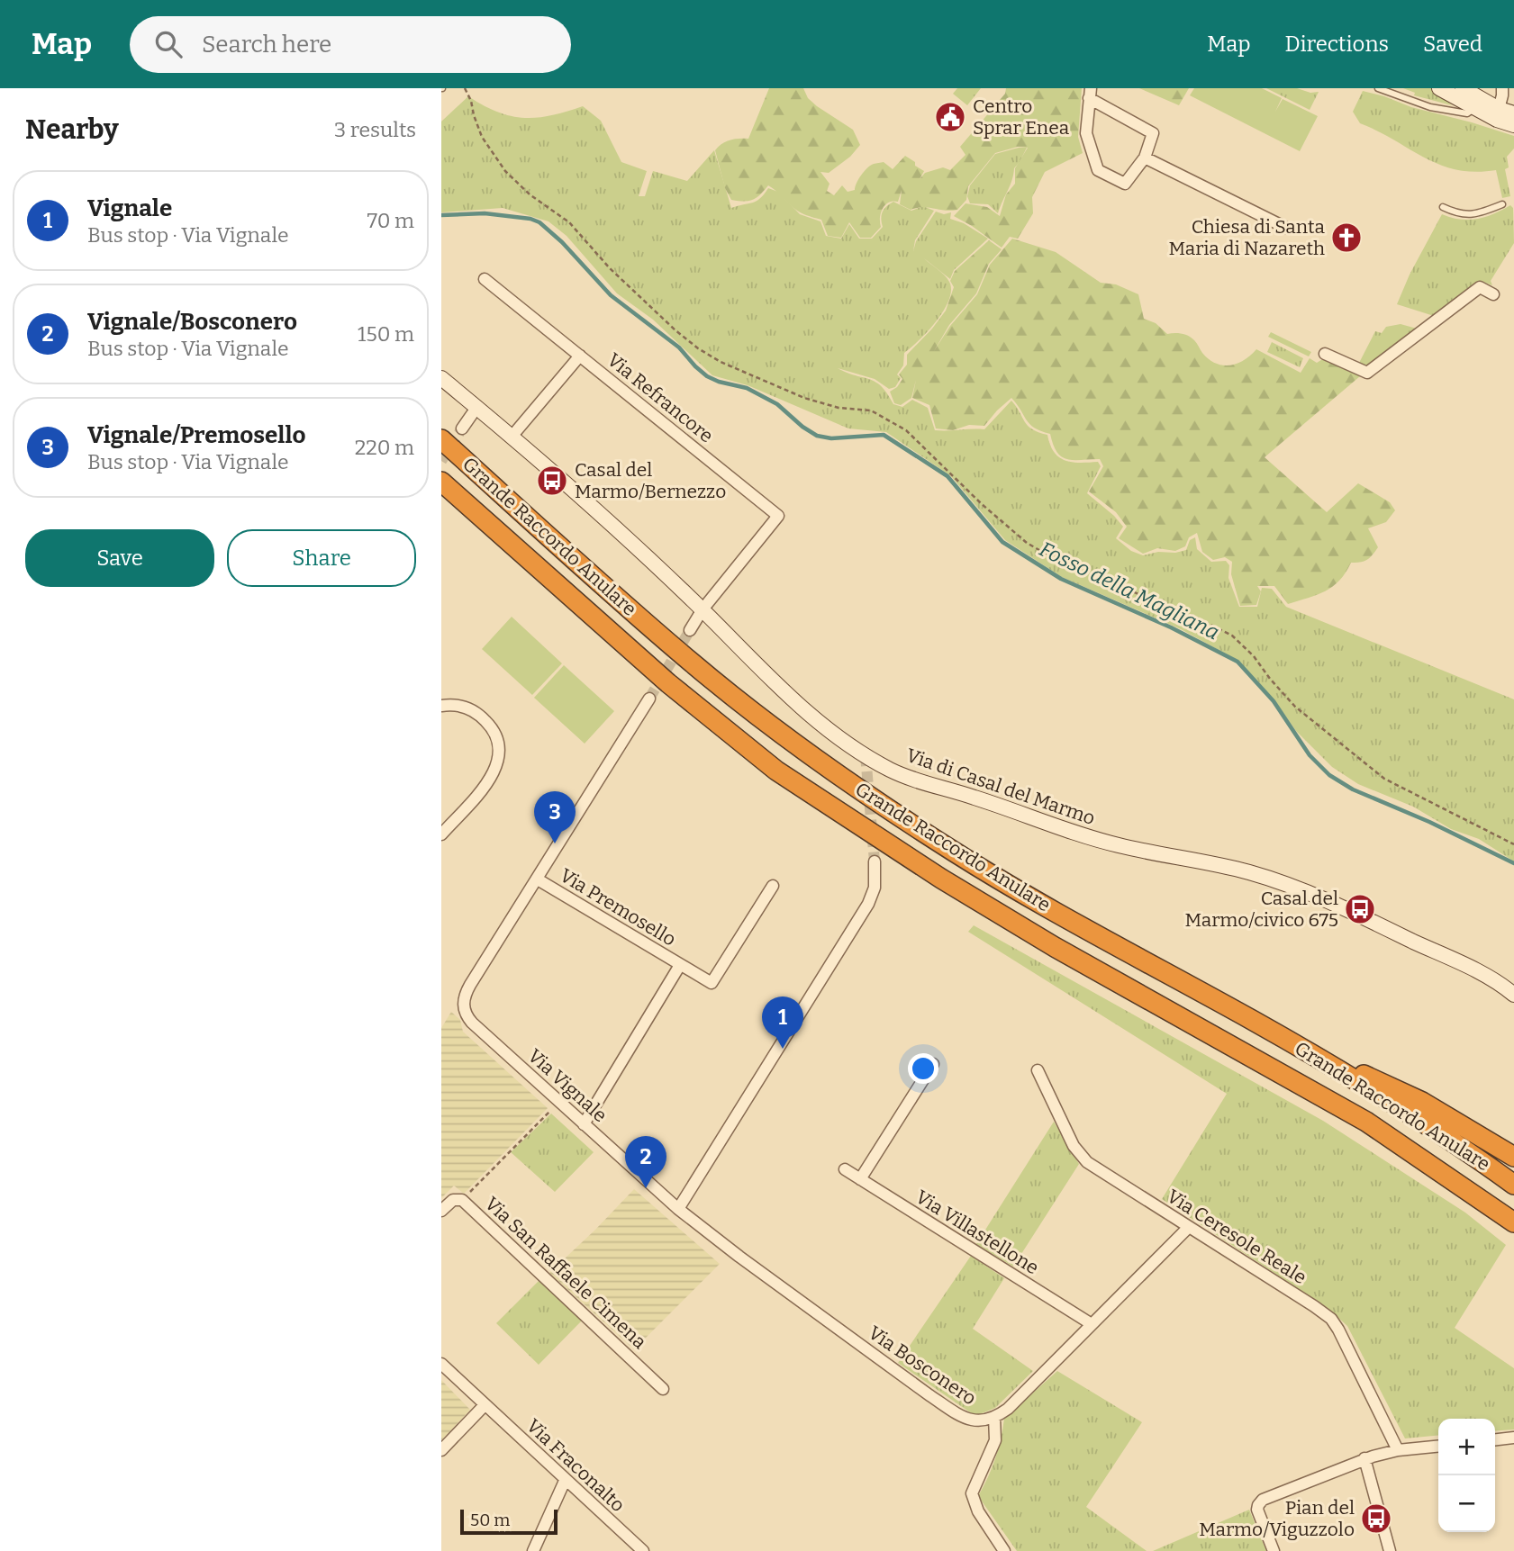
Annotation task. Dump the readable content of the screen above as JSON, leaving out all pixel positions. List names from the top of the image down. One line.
{"streets":{"highway":["Grande Raccordo Anulare"],"main road":["Via di Casal del Marmo"],"street":["Via Refrancore","Via Premosello","Via Vignale","Via Villastellone","Via Ceresole Reale","Via San Raffaele Cimena","Via Bosconero","Via Fraconalto"]},"crossings":[["Via Refrancore","Via di Casal del Marmo"],["Via Premosello","Via Vignale"],["Via Vignale","Via Bosconero"],["Via Villastellone","Via Bosconero"],["Via Ceresole Reale","Via Bosconero"]],"water":["Fosso della Magliana"],"places":{"public building":["Centro Sprar Enea"],"church":["Chiesa di Santa Maria di Nazareth"],"bus stop":["Casal del Marmo/Bernezzo","Casal del Marmo/civico 675","Pian del Marmo/Viguzzolo"]},"scale_bar":"50 m","page":{"header":"Map","search":"Search here","nav":["Map","Directions","Saved"],"heading":["Nearby","3 results"],"list":[{"mark":"1","name":"Vignale","note":"Bus stop · Via Vignale","value":"70 m"},{"mark":"2","name":"Vignale/Bosconero","note":"Bus stop · Via Vignale","value":"150 m"},{"mark":"3","name":"Vignale/Premosello","note":"Bus stop · Via Vignale","value":"220 m"}],"buttons":["Save","Share"],"pins":["3","1","2"],"map_buttons":["+","−"],"scale":"50 m"}}
